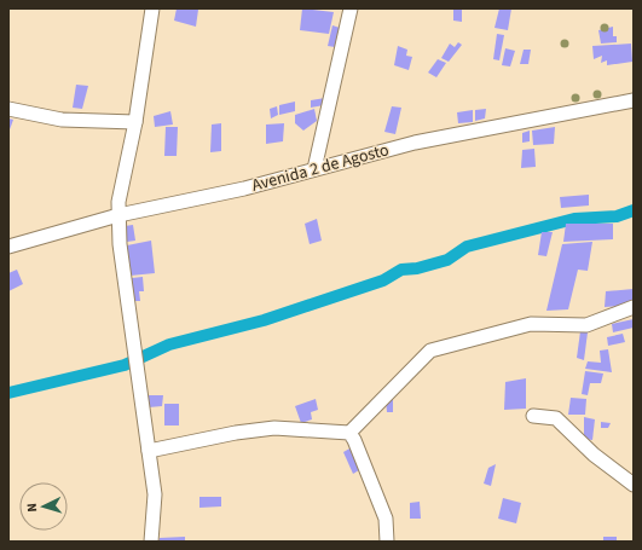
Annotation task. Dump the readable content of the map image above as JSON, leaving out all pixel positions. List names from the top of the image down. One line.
{"streets":{"street":["Avenida 2 de Agosto"]},"north":"left"}
